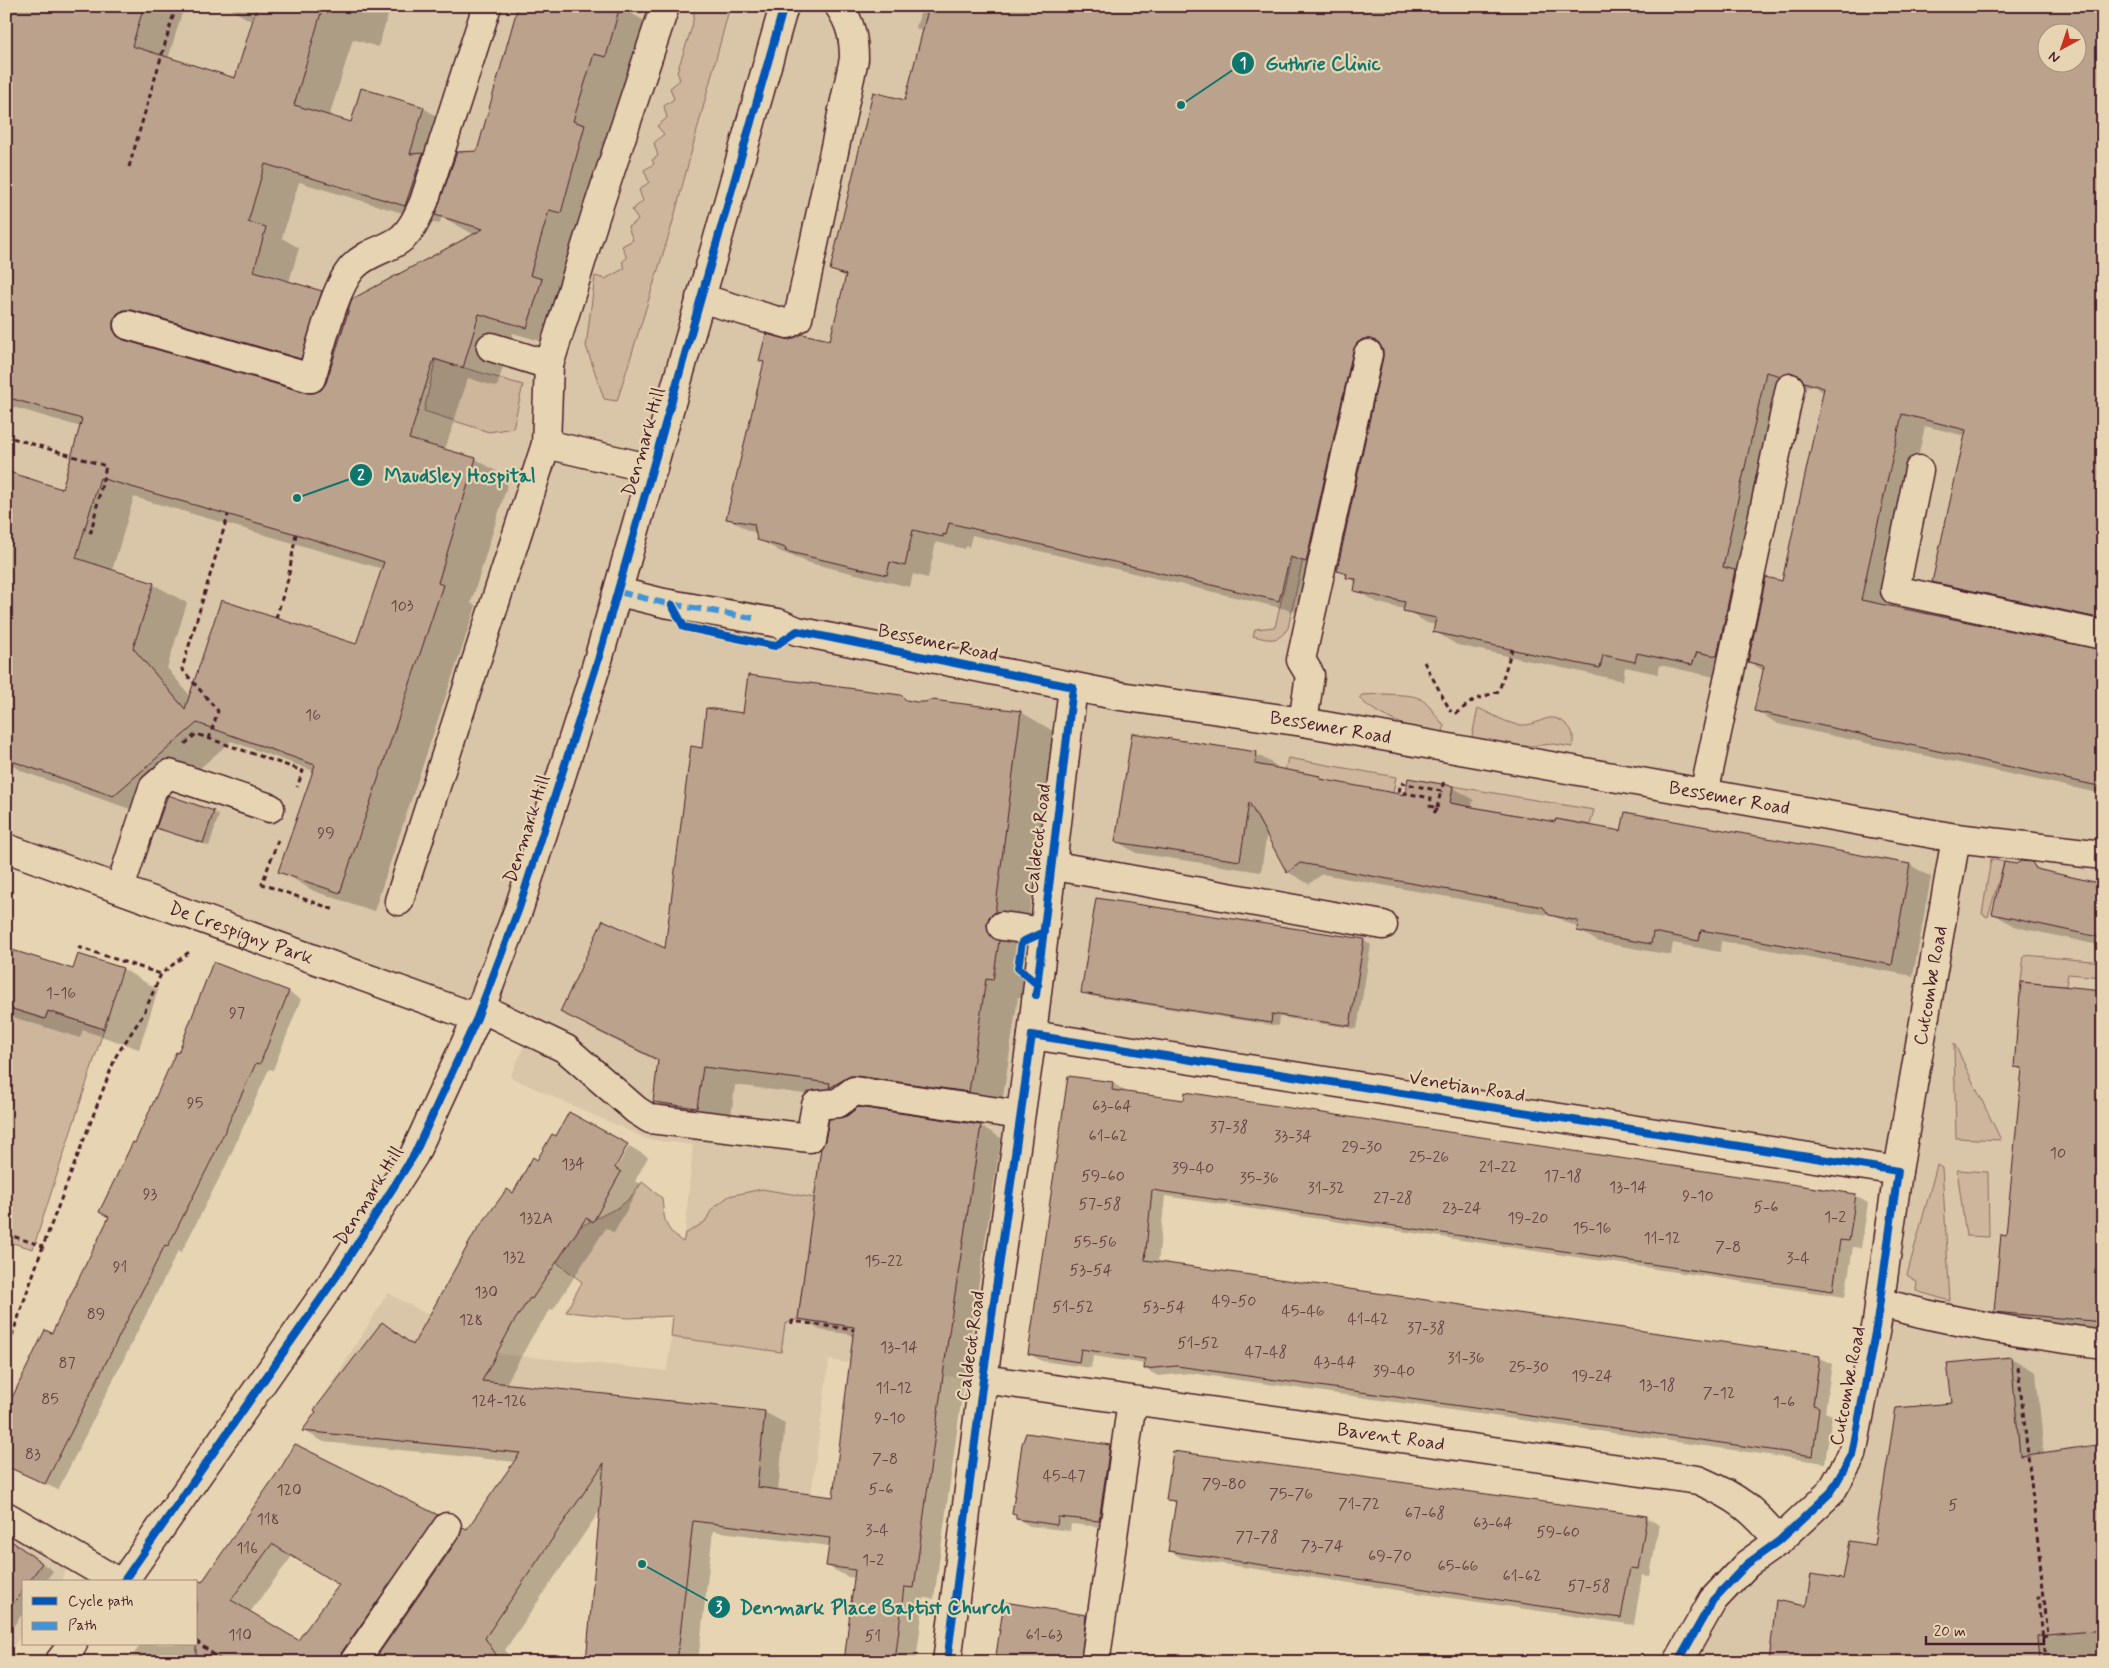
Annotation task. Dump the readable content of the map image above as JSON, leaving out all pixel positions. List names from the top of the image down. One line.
{"streets":{"street":["Denmark Hill","Bessemer Road","Caldecot Road","De Crespigny Park","Cutcombe Road","Venetian Road","Bavent Road"]},"crossings":[["Denmark Hill","Bessemer Road"],["Denmark Hill","De Crespigny Park"],["Bessemer Road","Caldecot Road"],["Bessemer Road","Cutcombe Road"],["Caldecot Road","De Crespigny Park"],["Caldecot Road","Venetian Road"],["Caldecot Road","Bavent Road"],["Cutcombe Road","Venetian Road"],["Cutcombe Road","Bavent Road"]],"places":["Guthrie Clinic","Maudsley Hospital","Denmark Place Baptist Church"],"house_numbers":["103","16","99","1-16","97","95","63-64","37-38","61-62","33-34","29-30","10","25-26","134","21-22","39-40","59-60","17-18","35-36","13-14","31-32","93","9-10","27-28","57-58","5-6","23-24","1-2","132A","19-20","15-16","11-12","55-56","7-8","132","3-4","15-22","91","53-54","130","49-50","51-52","53-54","45-46","89","41-42","128","37-38","51-52","13-14","47-48","31-36","43-44","87","25-30","39-40","19-24","13-18","11-12","7-12","85","124-126","1-6","9-10","83","7-8","45-47","79-80","5-6","120","75-76","71-72","5","67-68","118","63-64","3-4","59-60","77-78","73-74","116","69-70","1-2","65-66","61-62","57-58","110","61-63","51"],"legend":["Cycle path","Path"],"scale_bar":"20 m","north":"bottom left"}
